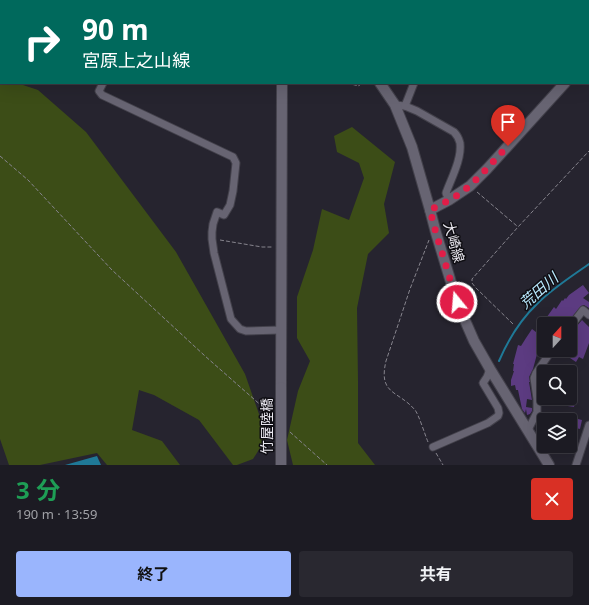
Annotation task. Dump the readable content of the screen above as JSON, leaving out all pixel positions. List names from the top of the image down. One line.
{"streets":{"street":["大崎線","竹屋陸橋"]},"water":["荒田川"],"north":"top","page":{"turn":["90 m","宮原上之山線"],"heading":["3 分","190 m · 13:59"],"buttons":["終了","共有"]}}
